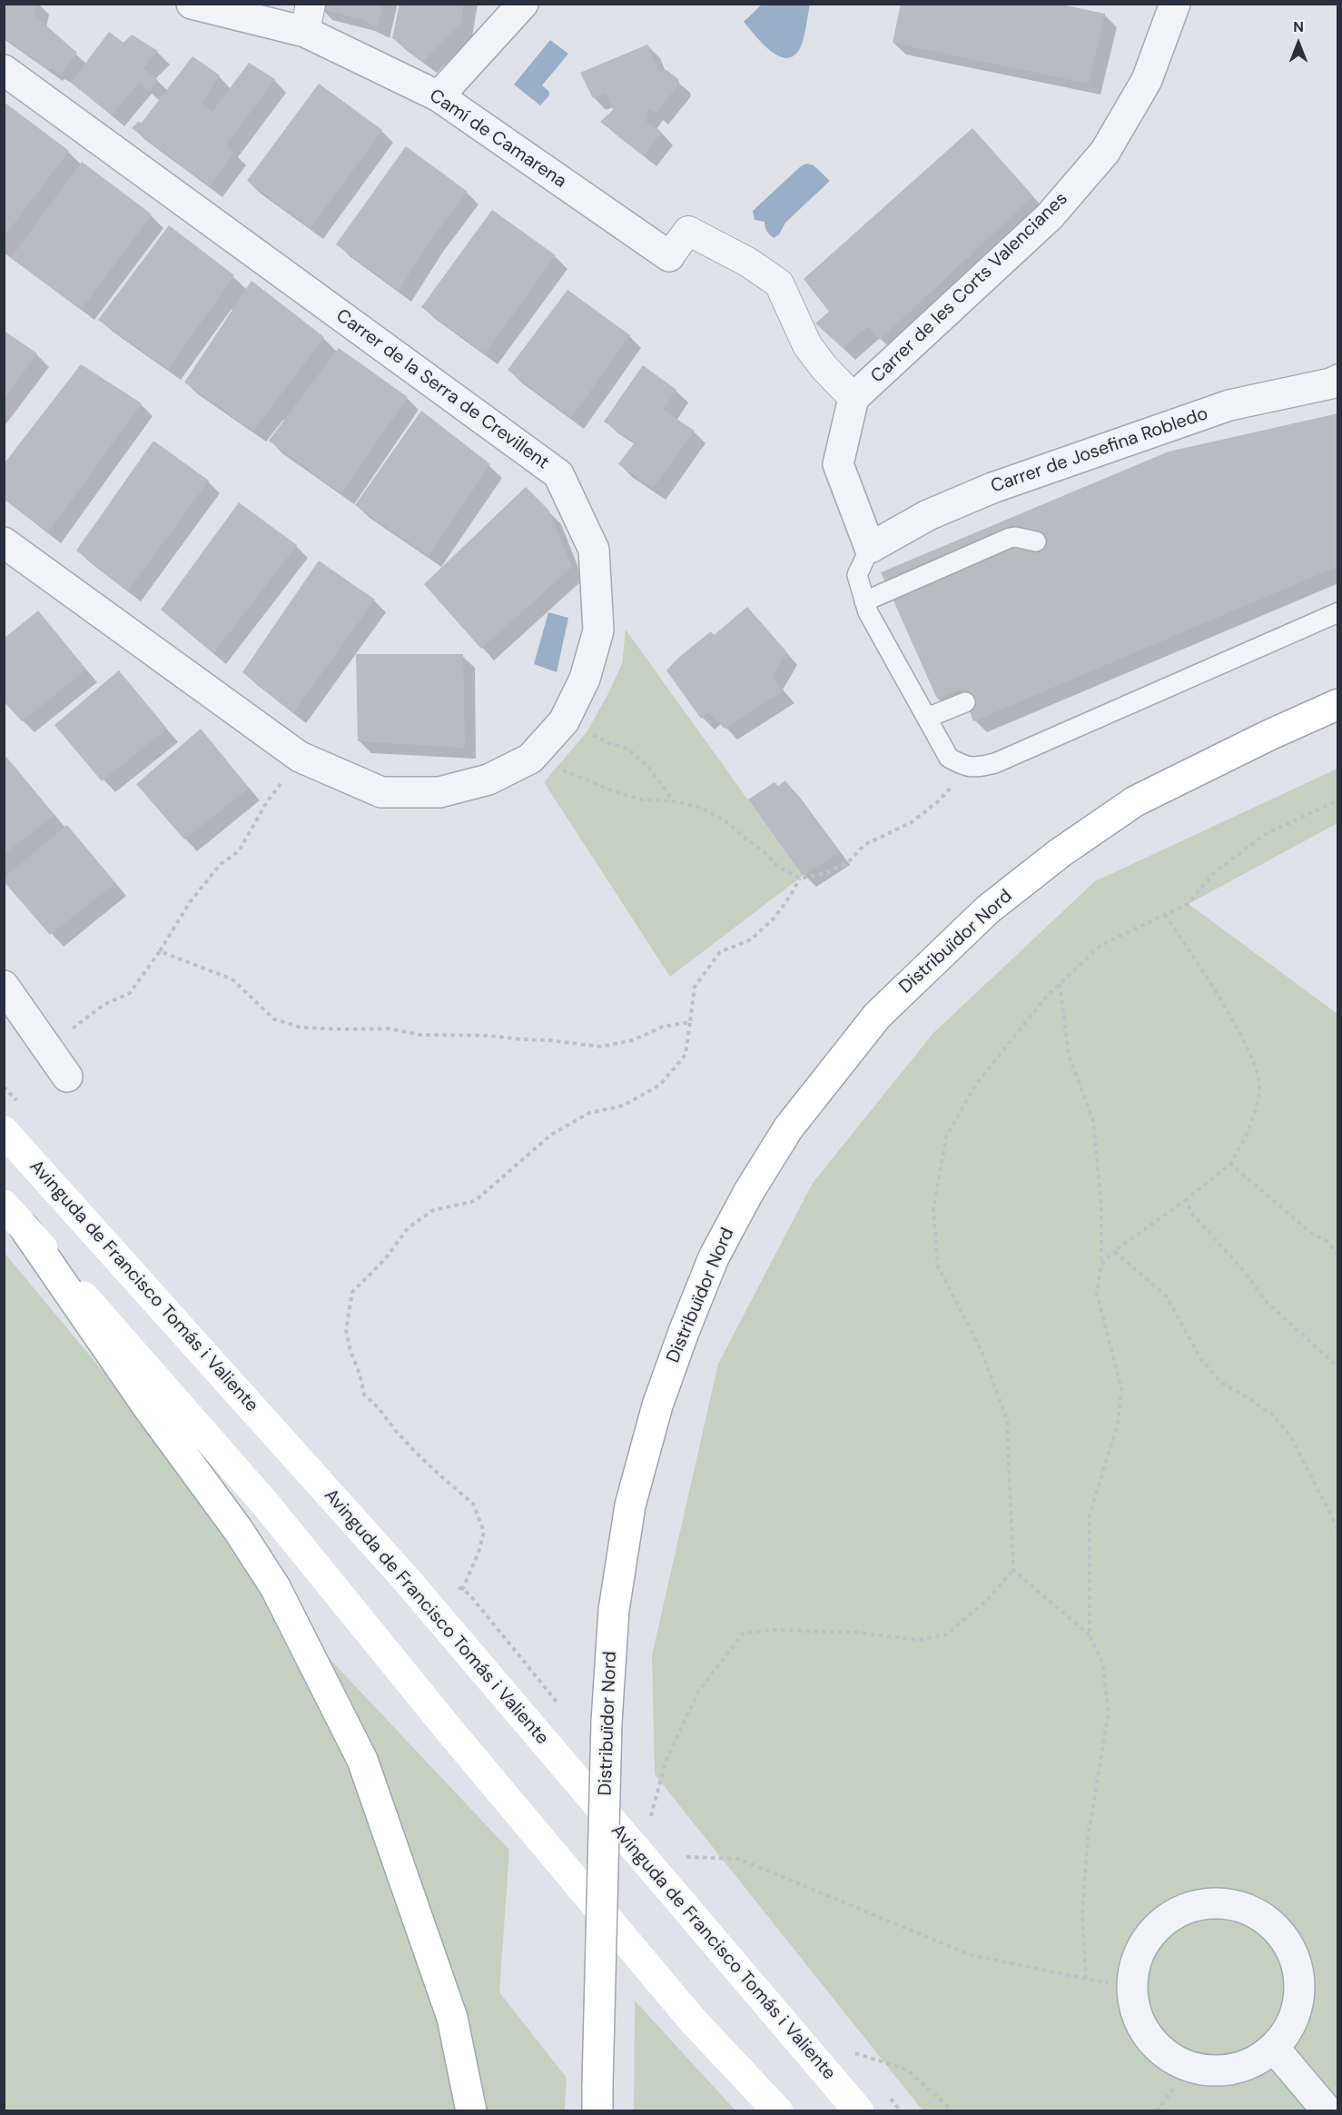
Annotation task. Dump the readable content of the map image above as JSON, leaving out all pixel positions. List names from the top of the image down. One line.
{"streets":{"main road":["Distribuïdor Nord","Avinguda de Francisco Tomás i Valiente"],"street":["Camí de Camarena","Carrer de les Corts Valencianes","Carrer de la Serra de Crevillent","Carrer de Josefina Robledo"]},"north":"top"}
